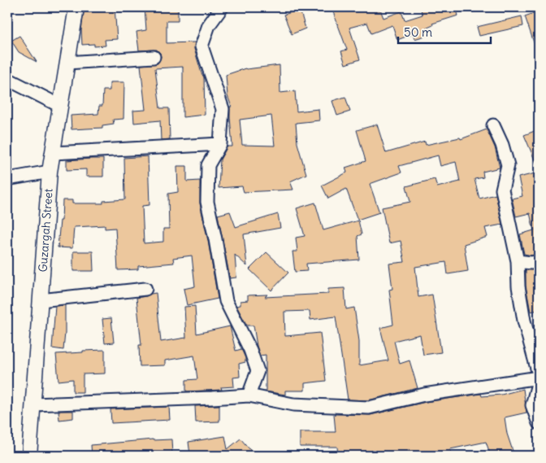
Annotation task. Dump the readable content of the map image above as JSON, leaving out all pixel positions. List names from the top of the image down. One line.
{"streets":{"street":["Guzargah Street"]},"scale_bar":"50 m"}
